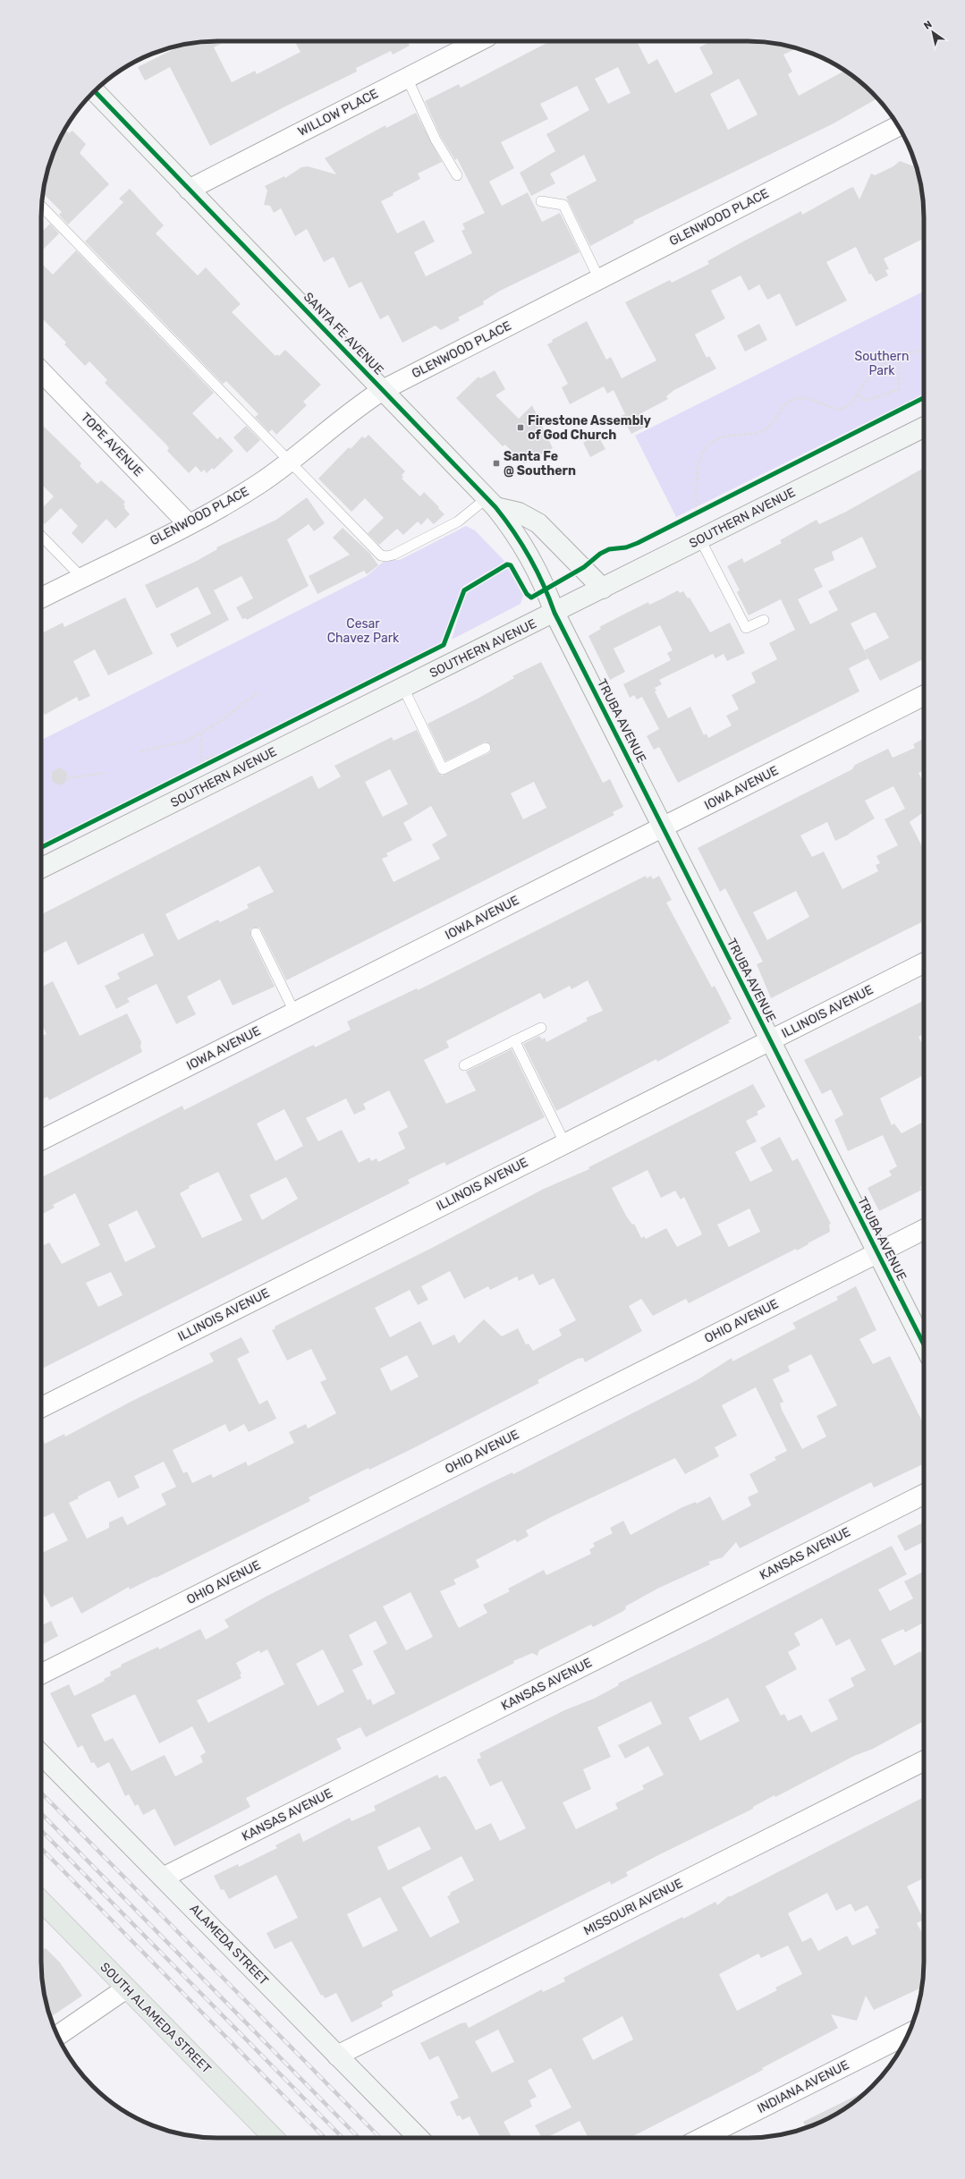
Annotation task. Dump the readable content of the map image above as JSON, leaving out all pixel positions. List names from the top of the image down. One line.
{"streets":{"main road":["SOUTH ALAMEDA STREET"],"street":["WILLOW PLACE","GLENWOOD PLACE","SANTA FE AVENUE","TOPE AVENUE","SOUTHERN AVENUE","TRUBA AVENUE","IOWA AVENUE","ILLINOIS AVENUE","OHIO AVENUE","KANSAS AVENUE","MISSOURI AVENUE","ALAMEDA STREET","INDIANA AVENUE"]},"crossings":[["WILLOW PLACE","SANTA FE AVENUE"],["GLENWOOD PLACE","SANTA FE AVENUE"],["GLENWOOD PLACE","TOPE AVENUE"],["SANTA FE AVENUE","SOUTHERN AVENUE"],["SANTA FE AVENUE","TRUBA AVENUE"],["SOUTHERN AVENUE","TRUBA AVENUE"],["TRUBA AVENUE","IOWA AVENUE"],["TRUBA AVENUE","ILLINOIS AVENUE"],["TRUBA AVENUE","OHIO AVENUE"],["KANSAS AVENUE","ALAMEDA STREET"],["MISSOURI AVENUE","ALAMEDA STREET"]],"parks":["Southern Park","Cesar Chavez Park"],"places":{"transit":["Firestone Assembly of God Church","Santa Fe @ Southern"]},"north":"top left"}
